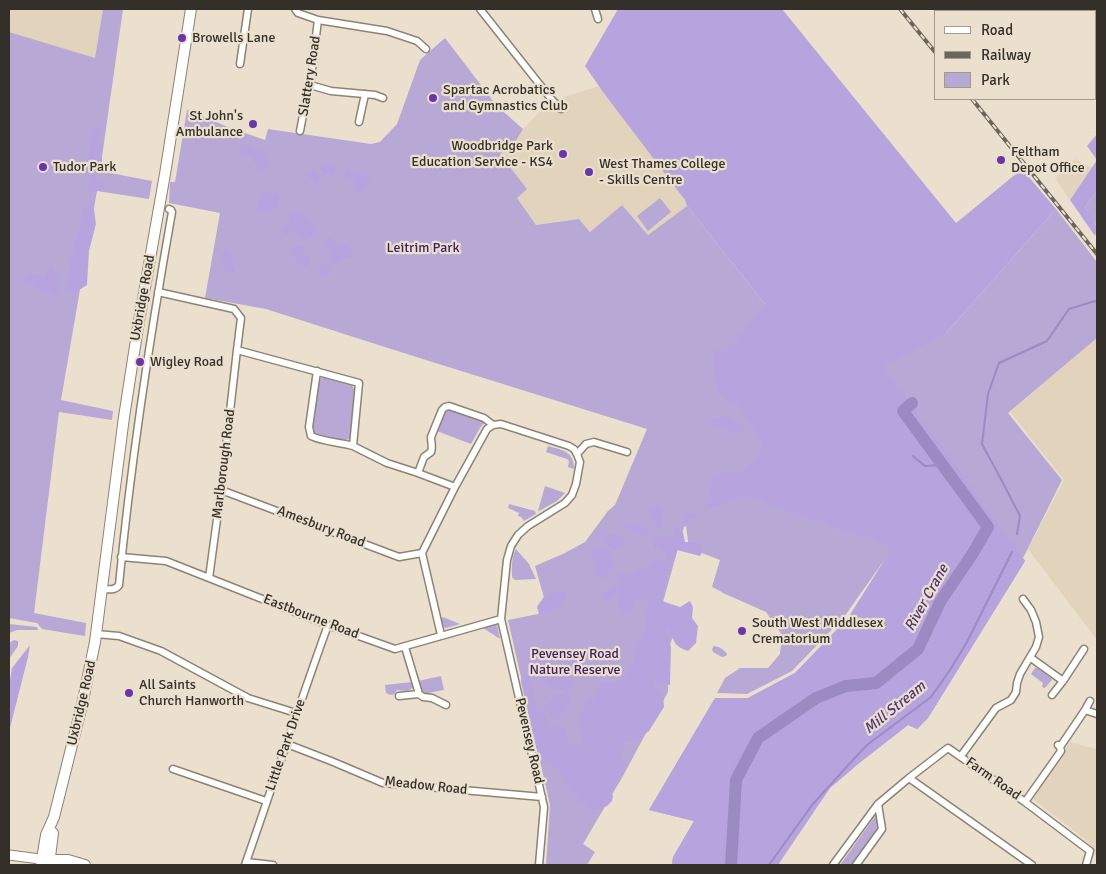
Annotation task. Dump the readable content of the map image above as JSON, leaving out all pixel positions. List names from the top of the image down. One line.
{"streets":{"main road":["Uxbridge Road"],"street":["Slattery Road","Marlborough Road","Amesbury Road","Eastbourne Road","Pevensey Road","Little Park Drive","Farm Road","Meadow Road"]},"crossings":[["Uxbridge Road","Eastbourne Road"],["Marlborough Road","Amesbury Road"],["Marlborough Road","Eastbourne Road"],["Eastbourne Road","Pevensey Road"],["Eastbourne Road","Little Park Drive"],["Pevensey Road","Meadow Road"],["Little Park Drive","Meadow Road"]],"water":["River Crane","Mill Stream"],"parks":["Leitrim Park","Pevensey Road Nature Reserve"],"places":["Browells Lane","Spartac Acrobatics and Gymnastics Club","St John's Ambulance","Woodbridge Park Education Service - KS4","Feltham Depot Office","Tudor Park","West Thames College - Skills Centre","Wigley Road","South West Middlesex Crematorium","All Saints Church Hanworth"],"legend":["Road","Railway","Park"]}
